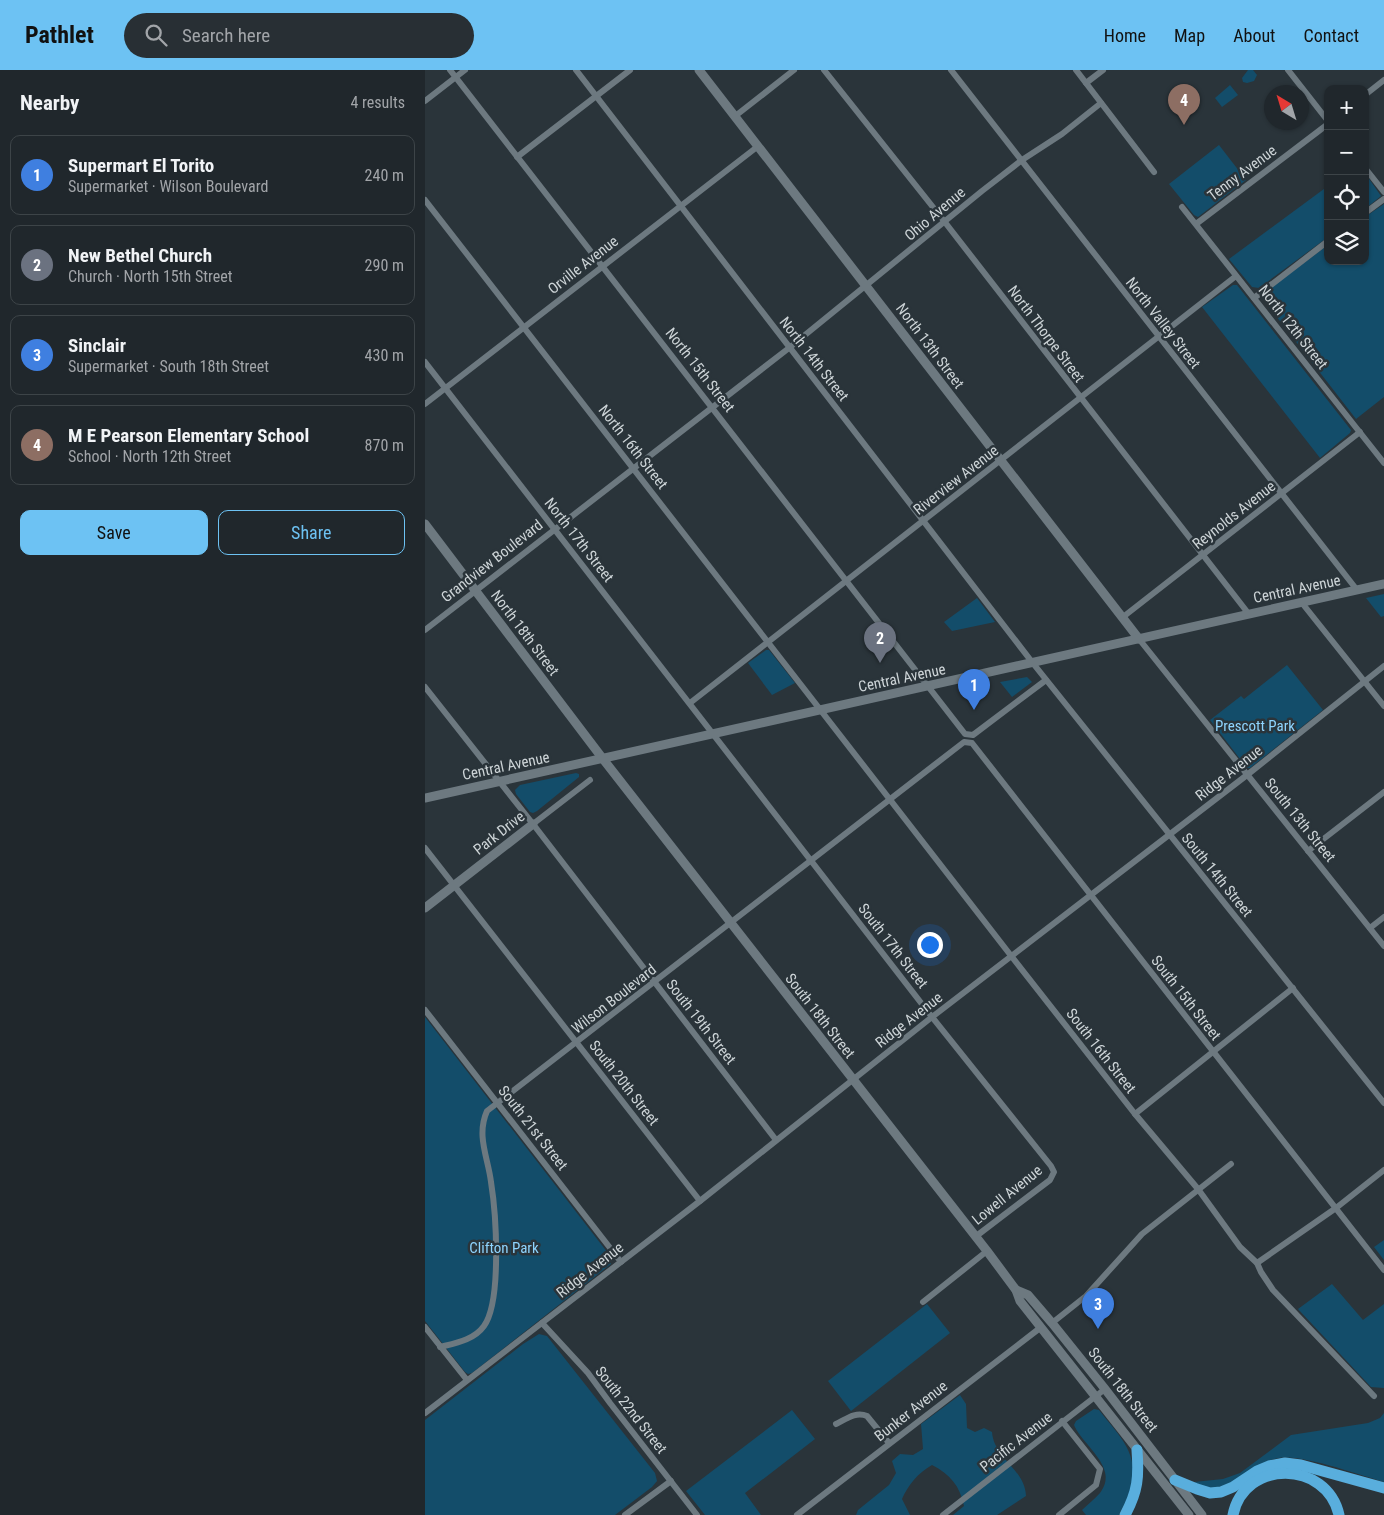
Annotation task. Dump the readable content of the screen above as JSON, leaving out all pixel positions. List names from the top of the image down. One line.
{"streets":{"main road":["North 13th Street","Central Avenue","North 18th Street","Park Drive","South 18th Street"],"street":["Tenny Avenue","Ohio Avenue","Orville Avenue","North Valley Street","North 12th Street","North Thorpe Street","North 14th Street","North 15th Street","North 16th Street","Riverview Avenue","Reynolds Avenue","North 17th Street","Grandview Boulevard","Ridge Avenue","South 13th Street","South 14th Street","South 17th Street","South 15th Street","Wilson Boulevard","South 19th Street","South 16th Street","South 20th Street","South 21st Street","Lowell Avenue","South 22nd Street","Bunker Avenue","Pacific Avenue"]},"crossings":[["Tenny Avenue","North 12th Street"],["Ohio Avenue","North Valley Street"],["Ohio Avenue","North Thorpe Street"],["Ohio Avenue","North 13th Street"],["Ohio Avenue","North 14th Street"],["Ohio Avenue","Grandview Boulevard"],["Orville Avenue","North 13th Street"],["Orville Avenue","North 14th Street"],["Orville Avenue","North 15th Street"],["Orville Avenue","North 16th Street"],["Orville Avenue","North 17th Street"],["North Valley Street","Riverview Avenue"],["North Valley Street","Reynolds Avenue"],["North Valley Street","Central Avenue"],["North 12th Street","Riverview Avenue"],["North 12th Street","Reynolds Avenue"],["North Thorpe Street","Riverview Avenue"],["North Thorpe Street","Reynolds Avenue"],["North Thorpe Street","Central Avenue"],["North 13th Street","Riverview Avenue"],["North 13th Street","Reynolds Avenue"],["North 13th Street","Central Avenue"],["North 13th Street","South 13th Street"],["North 14th Street","Riverview Avenue"],["North 14th Street","Grandview Boulevard"],["North 14th Street","Central Avenue"],["North 14th Street","South 14th Street"],["North 15th Street","Riverview Avenue"],["North 15th Street","Grandview Boulevard"],["North 15th Street","Central Avenue"],["North 16th Street","Riverview Avenue"],["North 16th Street","Grandview Boulevard"],["North 16th Street","Central Avenue"],["North 16th Street","South 16th Street"],["Riverview Avenue","North 17th Street"],["North 17th Street","Grandview Boulevard"],["North 17th Street","Central Avenue"],["North 17th Street","South 17th Street"],["Grandview Boulevard","North 18th Street"],["Central Avenue","North 18th Street"],["Central Avenue","South 13th Street"],["Central Avenue","South 14th Street"],["Central Avenue","South 17th Street"],["Central Avenue","South 18th Street"],["Central Avenue","South 19th Street"],["Central Avenue","South 16th Street"],["North 18th Street","South 18th Street"],["Ridge Avenue","South 13th Street"],["Ridge Avenue","South 14th Street"],["Ridge Avenue","South 17th Street"],["Ridge Avenue","South 15th Street"],["Ridge Avenue","South 18th Street"],["Ridge Avenue","South 19th Street"],["Ridge Avenue","South 16th Street"],["Ridge Avenue","South 20th Street"],["Ridge Avenue","South 21st Street"],["Ridge Avenue","South 22nd Street"],["Park Drive","South 19th Street"],["Park Drive","South 20th Street"],["South 17th Street","Wilson Boulevard"],["South 17th Street","Lowell Avenue"],["South 15th Street","Wilson Boulevard"],["Wilson Boulevard","South 18th Street"],["Wilson Boulevard","South 19th Street"],["Wilson Boulevard","South 16th Street"],["Wilson Boulevard","South 20th Street"],["Wilson Boulevard","South 21st Street"],["South 18th Street","Lowell Avenue"],["South 18th Street","Bunker Avenue"],["South 18th Street","Pacific Avenue"]],"parks":["Prescott Park","Clifton Park"],"north":"top left","page":{"header":"Pathlet","search":"Search here","nav":["Home","Map","About","Contact"],"heading":["Nearby","4 results"],"pins":["4","2","1","3"],"map_buttons":["+","−"],"list":[{"mark":"1","name":"Supermart El Torito","note":"Supermarket · Wilson Boulevard","value":"240 m"},{"mark":"2","name":"New Bethel Church","note":"Church · North 15th Street","value":"290 m"},{"mark":"3","name":"Sinclair","note":"Supermarket · South 18th Street","value":"430 m"},{"mark":"4","name":"M E Pearson Elementary School","note":"School · North 12th Street","value":"870 m"}],"buttons":["Save","Share"]}}
